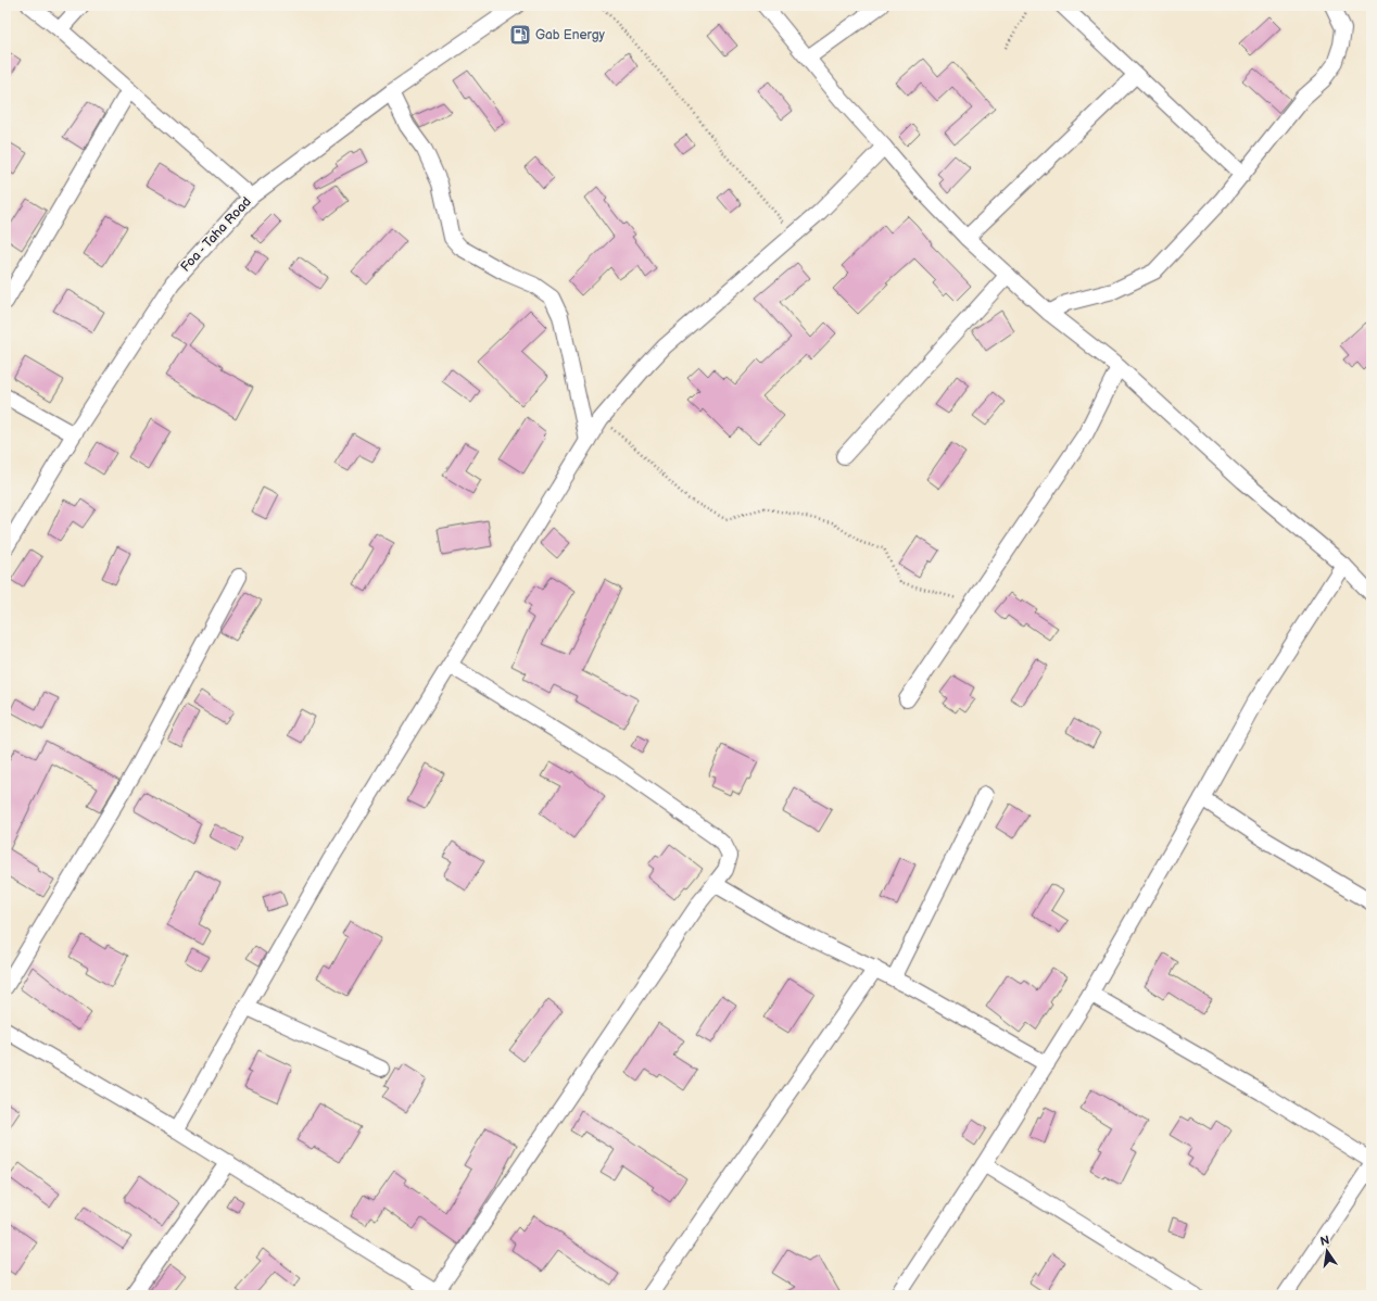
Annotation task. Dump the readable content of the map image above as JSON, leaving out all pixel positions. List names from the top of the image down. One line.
{"streets":{"street":["Foa - Taha Road"]},"places":{"fuel station":["Gab Energy"]},"north":"top"}
